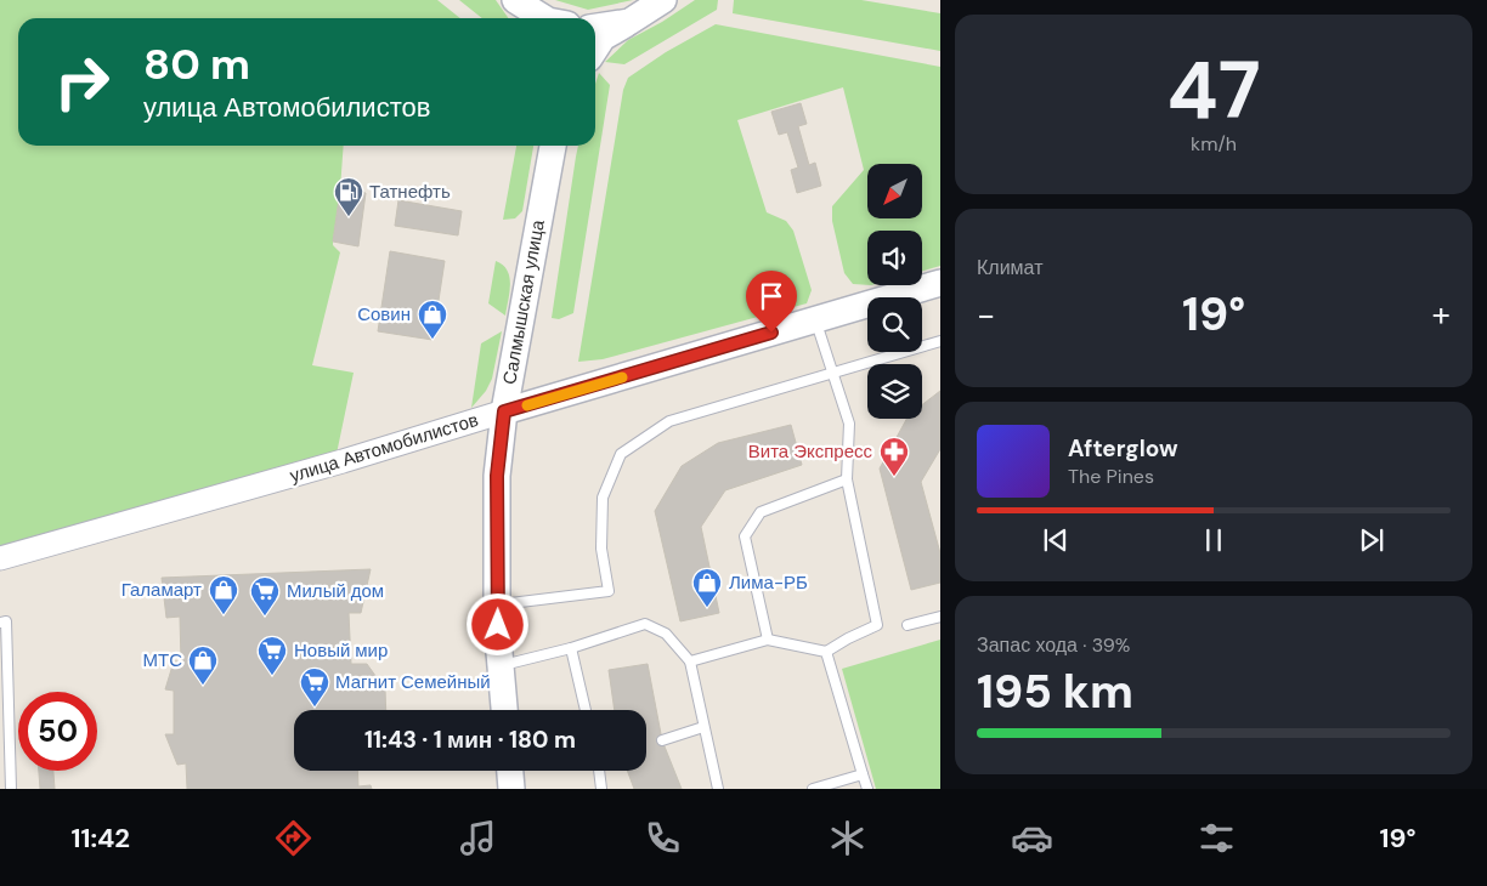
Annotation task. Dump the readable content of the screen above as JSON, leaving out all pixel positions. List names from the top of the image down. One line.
{"streets":{"main road":["Салмышская улица","улица Автомобилистов"]},"crossings":[["Салмышская улица","улица Автомобилистов"]],"places":{"fuel station":["Татнефть"],"shop":["Совин","Лима-РБ","Галамарт","МТС"],"pharmacy":["Вита Экспресс"],"supermarket":["Милый дом","Новый мир","Магнит Семейный"]},"north":"bottom left","page":{"tile":[["47","km/h"],"Климат",["Запас хода · 39%","195 km"]],"turn":["80 m","улица Автомобилистов"],"heat":["−","19°","+"],"song":["Afterglow","The Pines"],"limit":"50","trip":"11:43 · 1 мин · 180 m","tabs":["11:42","19°"]}}
